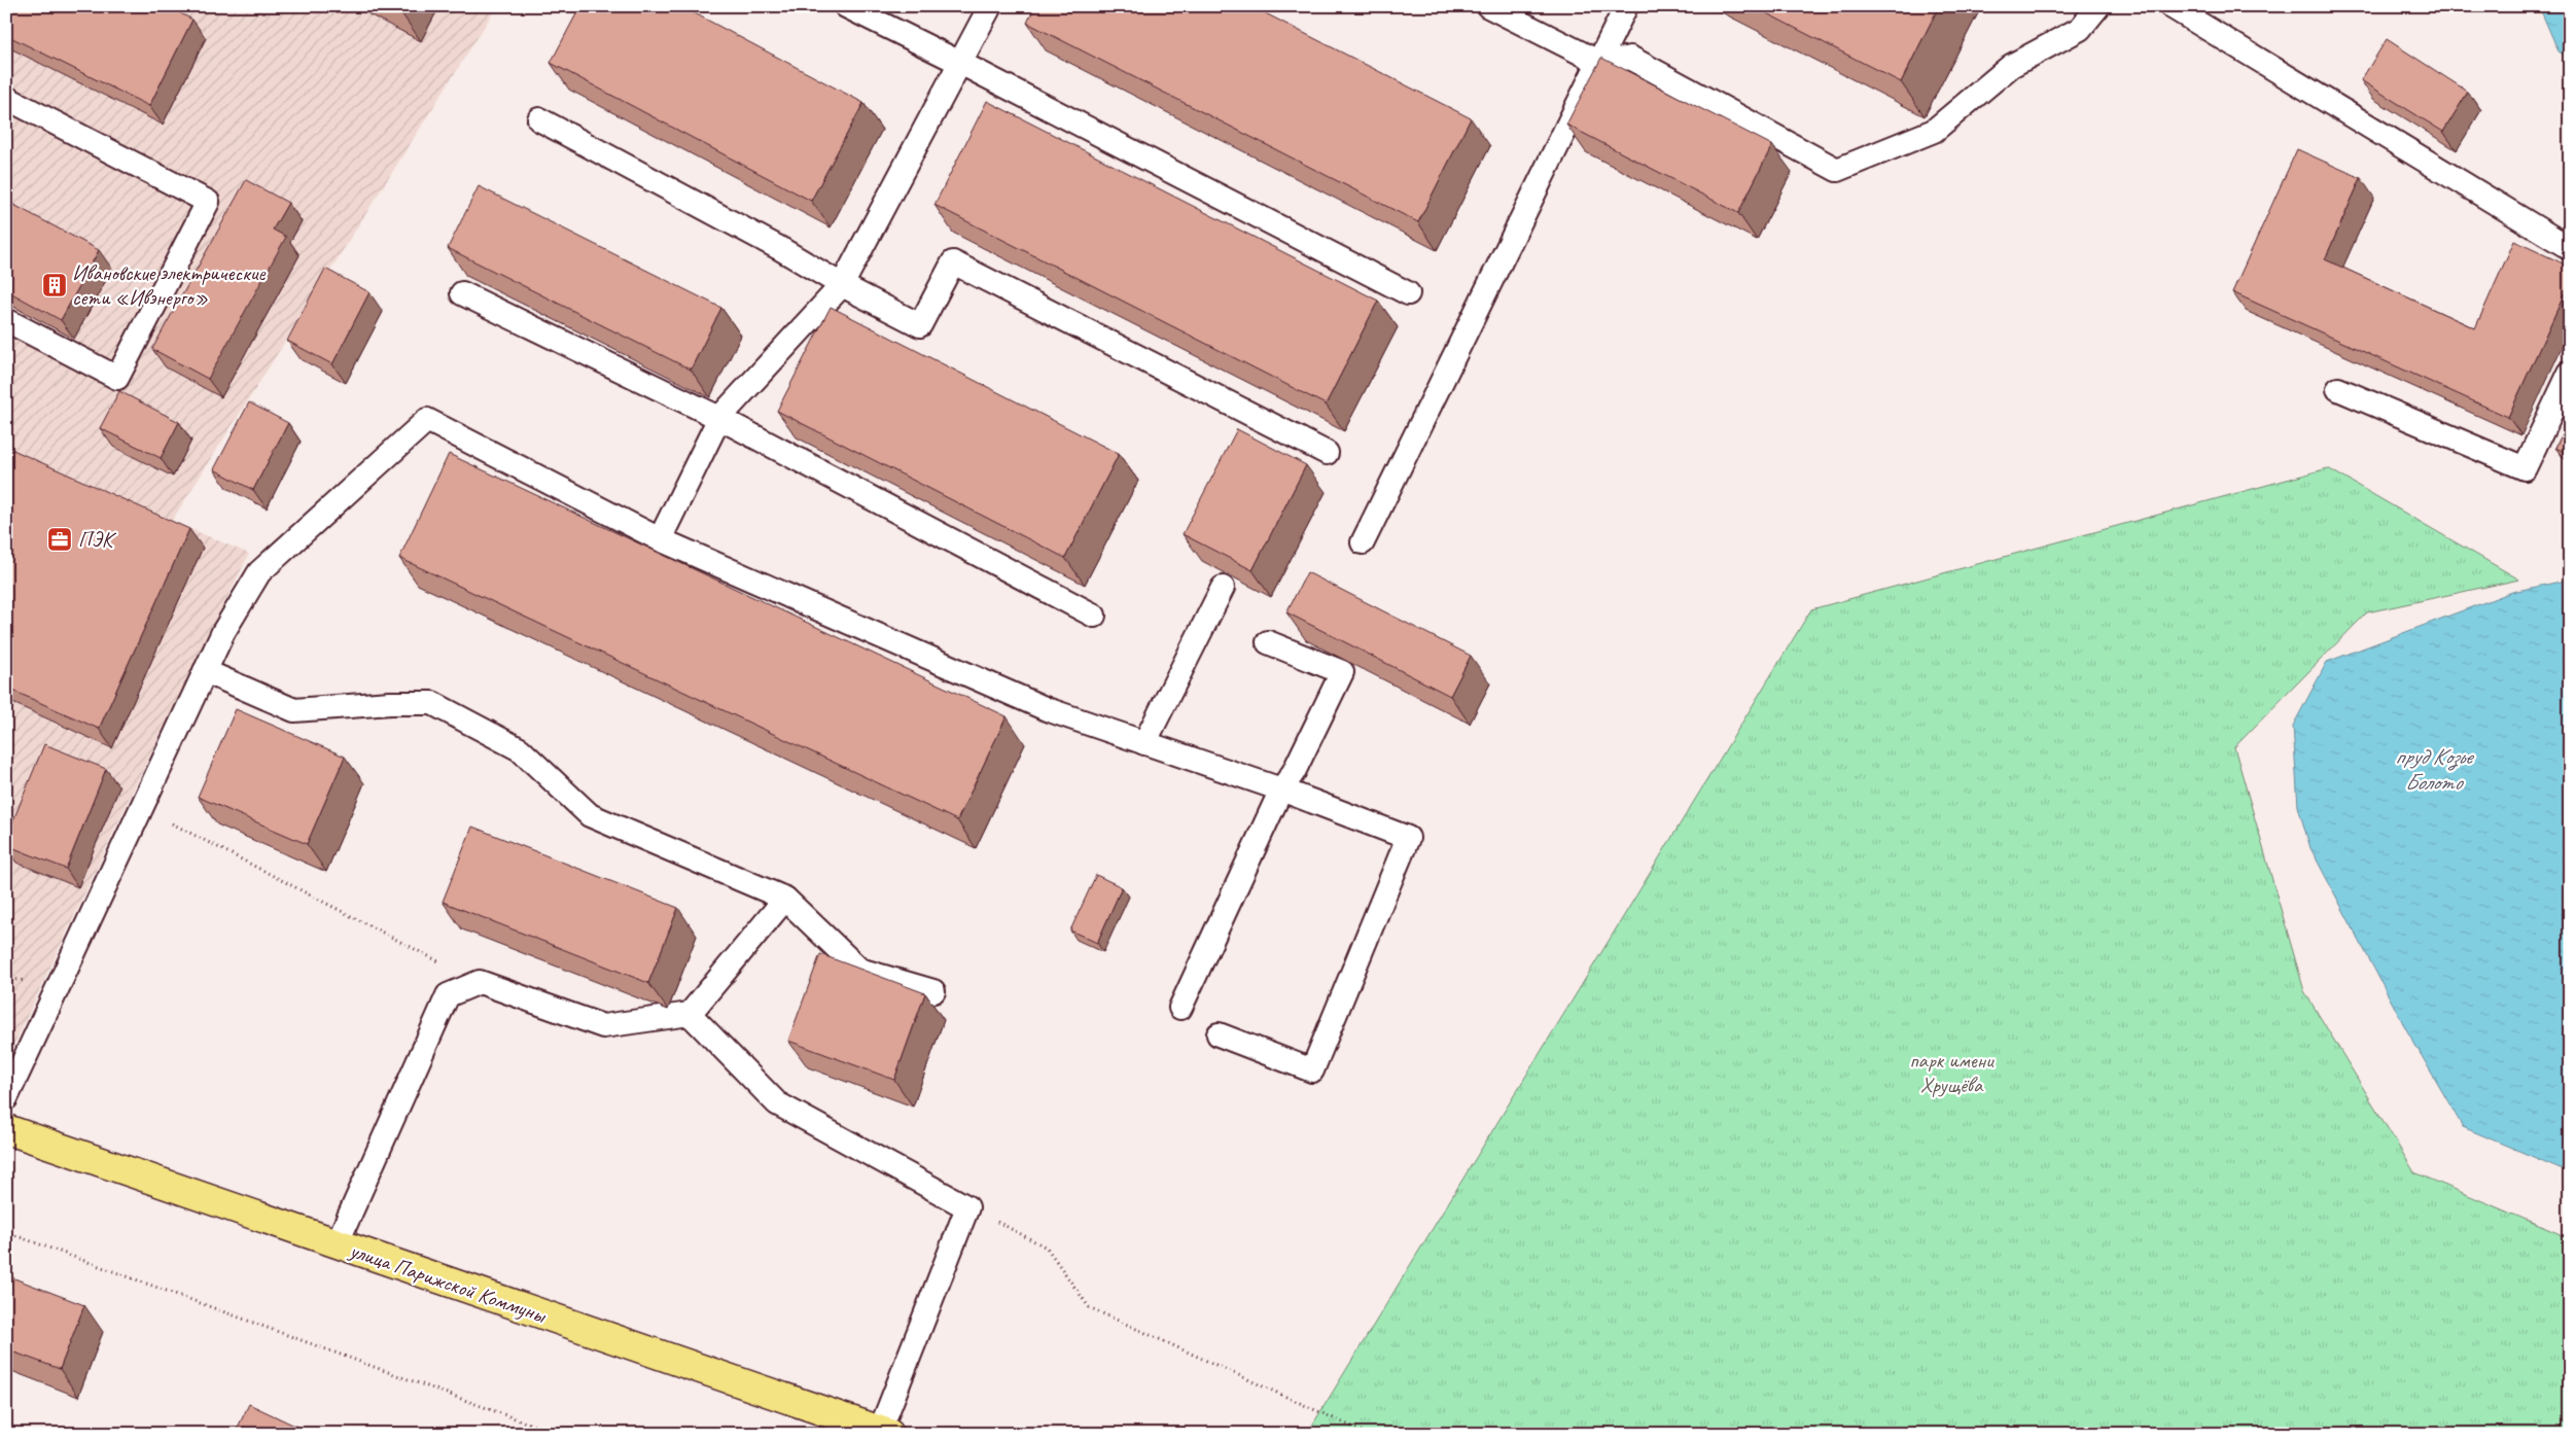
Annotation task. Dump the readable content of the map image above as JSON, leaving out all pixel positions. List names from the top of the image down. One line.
{"streets":{"main road":["улица Парижской Коммуны"]},"water":["пруд Козье Болото"],"parks":["парк имени Хрущёва"],"places":{"building":["Ивановские электрические сети «Ивэнерго»"],"office":["ПЭК"]}}
